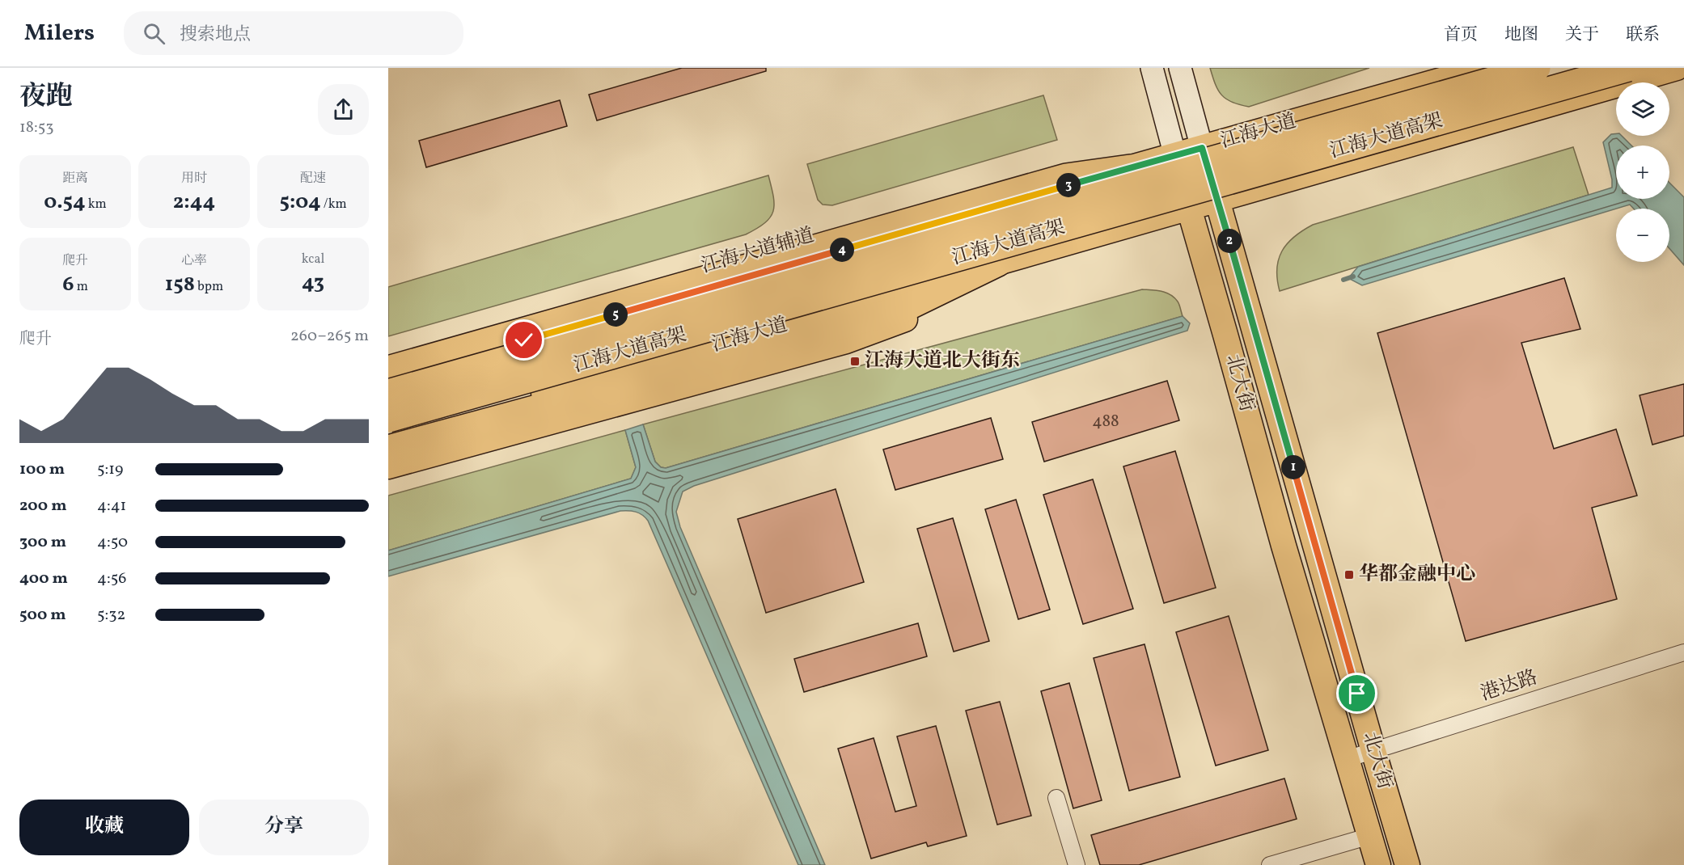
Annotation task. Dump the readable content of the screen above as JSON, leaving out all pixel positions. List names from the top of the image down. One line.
{"streets":{"highway":["江海大道高架"],"main road":["江海大道","江海大道辅道","北大街"],"street":["港达路"]},"crossings":[["江海大道","江海大道辅道"],["江海大道","北大街"],["北大街","港达路"]],"places":{"transit":["江海大道北大街东","华都金融中心"]},"house_numbers":["488"],"page":{"header":"Milers","search":"搜索地点","nav":["首页","地图","关于","联系"],"heading":["夜跑","18:53"],"map_buttons":["+","−"],"stats":[["距离","0.54 km"],["用时","2:44"],["配速","5:04 /km"],["爬升","6 m"],["心率","158 bpm"],["kcal","43"]],"pins":["3","2","4","5","1"],"chart":["爬升","260–265 m"],"list":[{"name":"100 m","note":"5:19"},{"name":"200 m","note":"4:41"},{"name":"300 m","note":"4:50"},{"name":"400 m","note":"4:56"},{"name":"500 m","note":"5:32"}],"buttons":["收藏","分享"]}}
